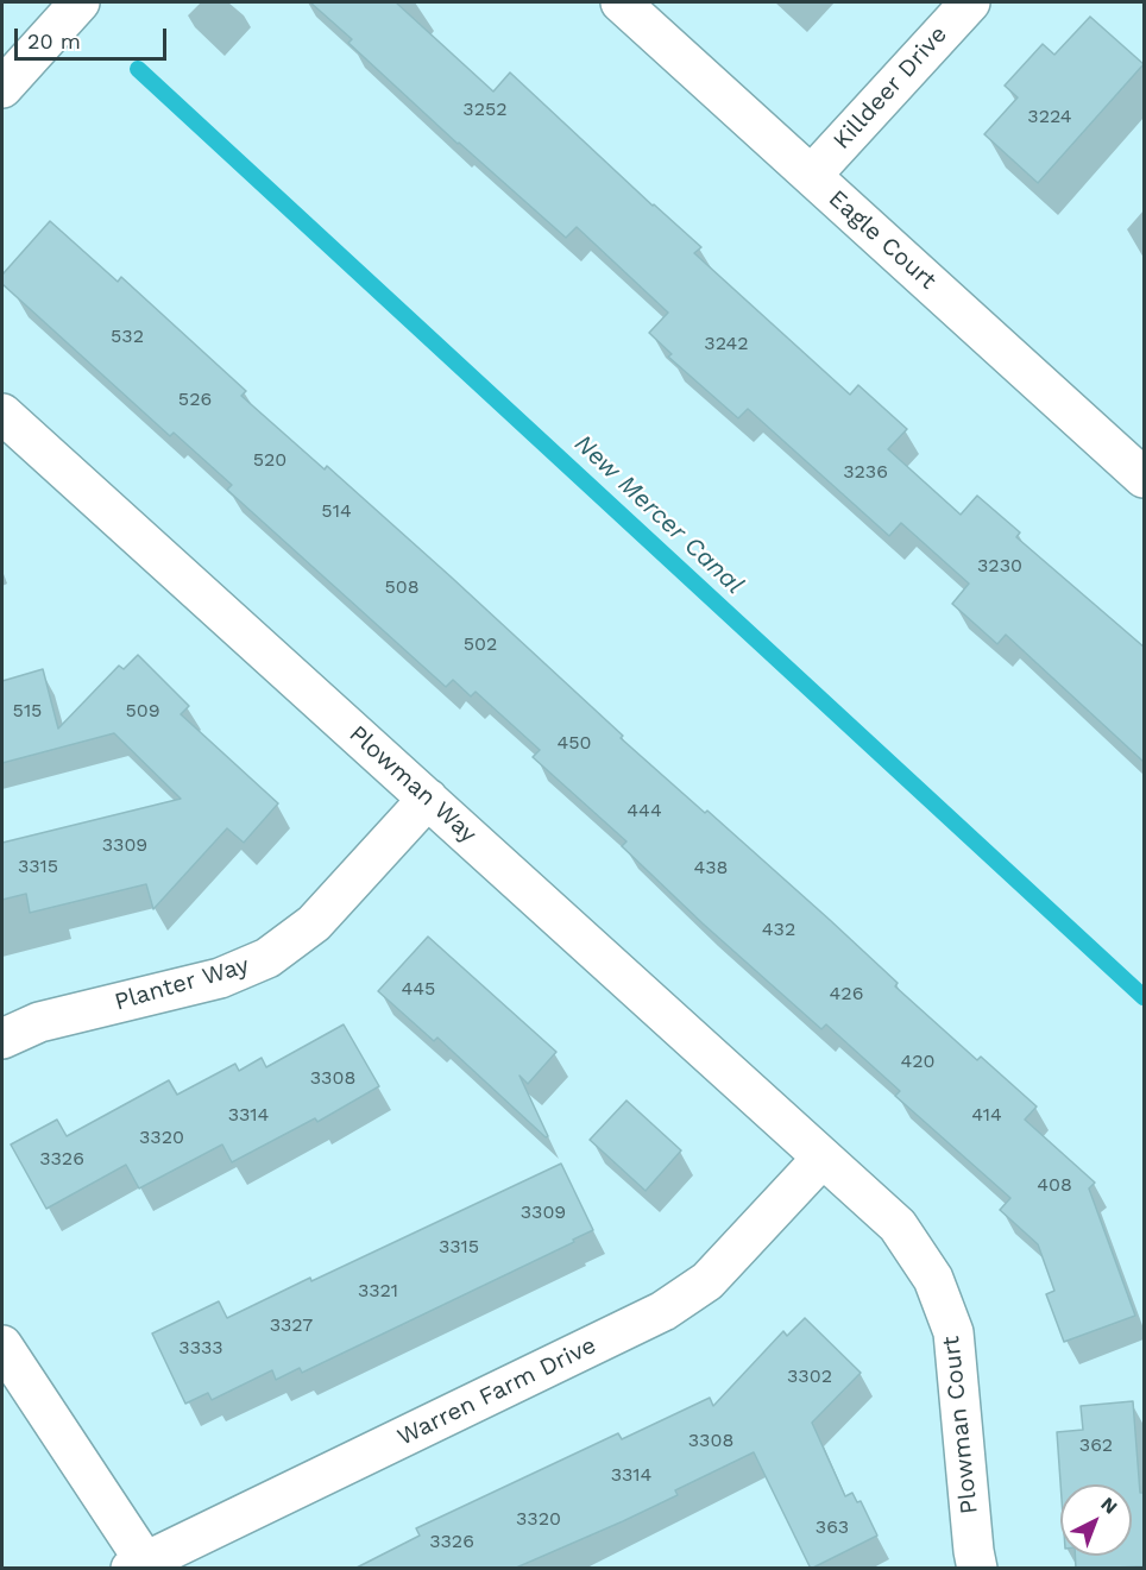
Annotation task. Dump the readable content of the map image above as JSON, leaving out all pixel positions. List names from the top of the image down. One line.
{"streets":{"street":["Killdeer Drive","Eagle Court","Plowman Way","Planter Way","Warren Farm Drive","Plowman Court"]},"crossings":[["Killdeer Drive","Eagle Court"],["Plowman Way","Planter Way"],["Plowman Way","Warren Farm Drive"],["Plowman Way","Plowman Court"],["Warren Farm Drive","Plowman Court"]],"water":["New Mercer Canal"],"house_numbers":["3252","3224","532","3242","526","520","3236","514","3230","508","502","515","509","450","444","3309","3315","438","432","445","426","420","3308","3314","414","3320","3326","408","3309","3315","3321","3327","3333","3302","3308","362","3314","3320","363","3326"],"scale_bar":"20 m","north":"top right"}
